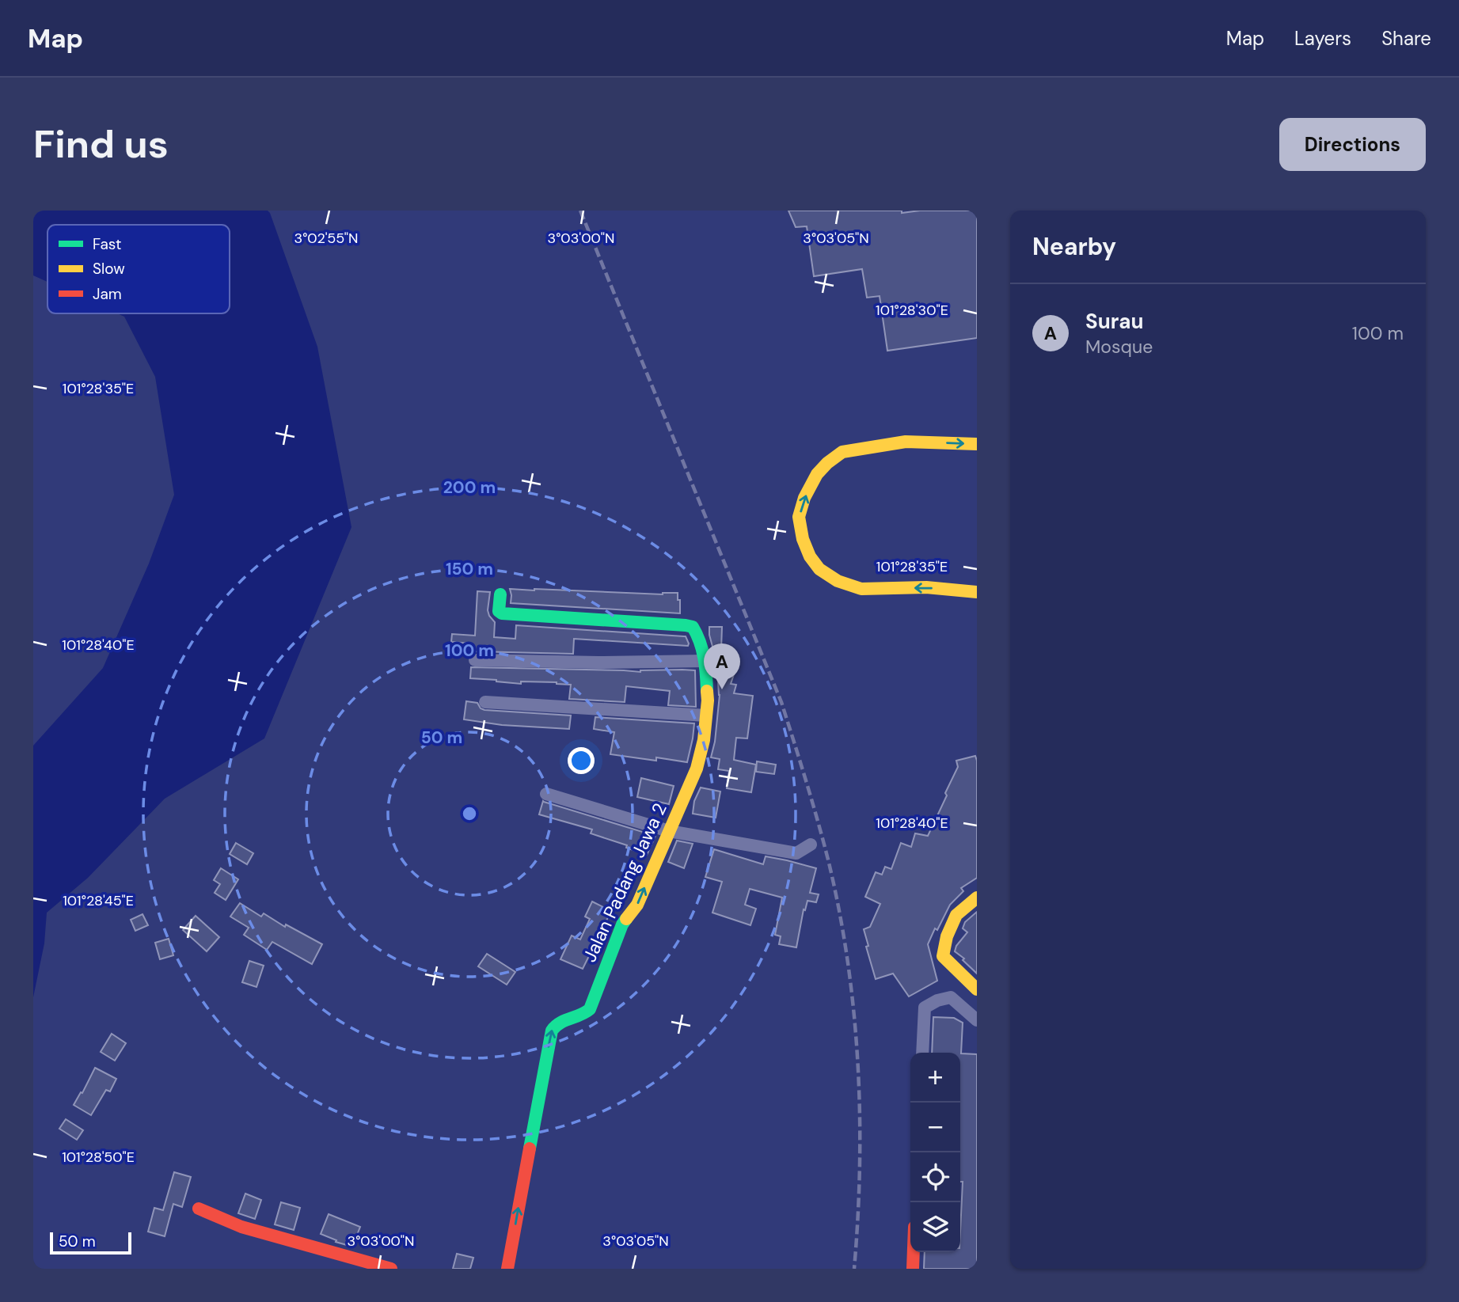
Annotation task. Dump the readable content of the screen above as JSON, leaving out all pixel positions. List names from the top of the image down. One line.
{"streets":{"street":["Jalan Padang Jawa 2"]},"one_way":["Jalan Padang Jawa 2"],"legend":["Fast","Slow","Jam"],"scale_bar":"50 m","page":{"header":"Map","nav":["Map","Layers","Share"],"buttons":"Directions","title":"Find us","heading":"Nearby","list":[{"mark":"A","name":"Surau","note":"Mosque","value":"100 m"}],"pins":"A","map_buttons":["+","−"],"scale":"50 m"},"coordinates":["3°02'55\"N","3°03'00\"N","3°03'05\"N","101°28'30\"E","101°28'35\"E","101°28'40\"E","101°28'45\"E","101°28'50\"E"],"rings":["200 m","150 m","100 m","50 m"]}
